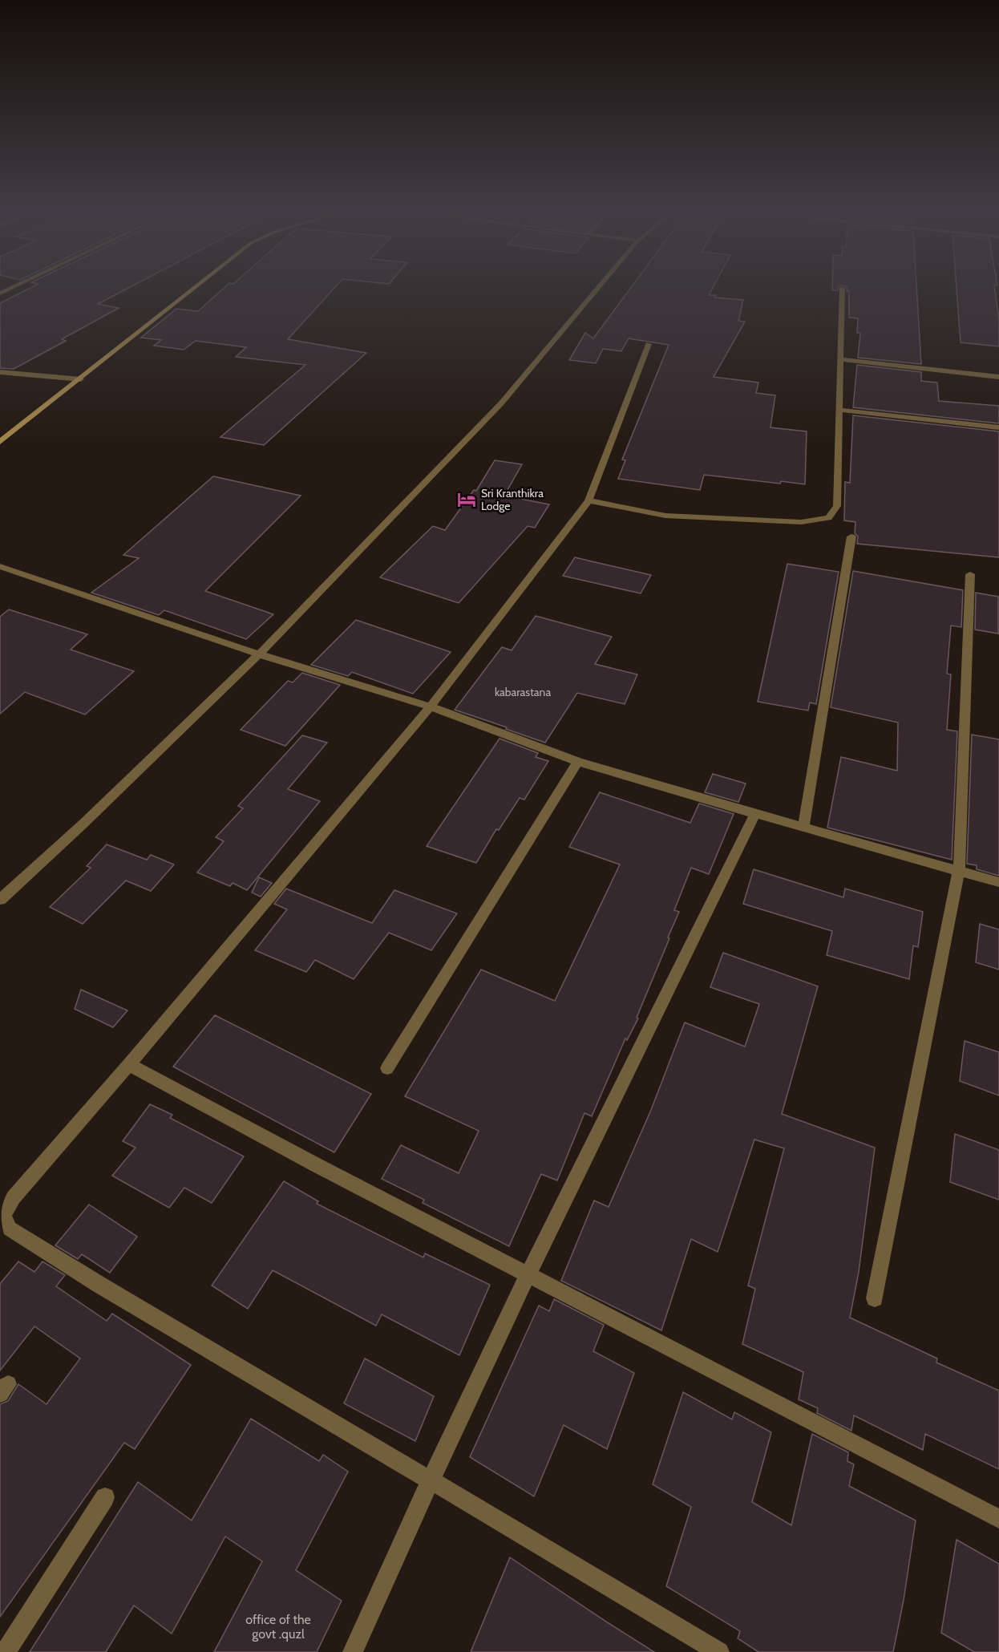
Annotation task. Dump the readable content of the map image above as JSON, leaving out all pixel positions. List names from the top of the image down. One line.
{"places":{"hotel":["Sri Kranthikra Lodge"]},"house_numbers":["kabarastana","office of the govt .quzl"]}
